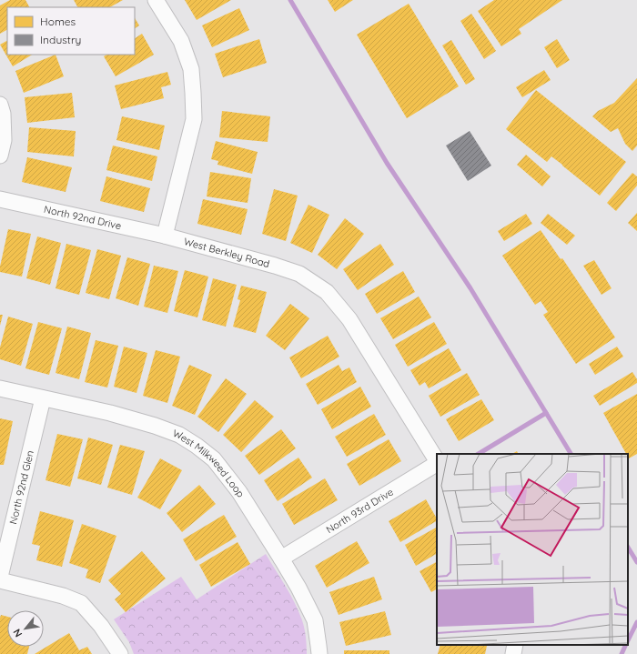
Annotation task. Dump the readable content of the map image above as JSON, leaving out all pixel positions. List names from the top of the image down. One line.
{"streets":{"street":["North 92nd Drive","West Berkley Road","West Milkweed Loop","North 92nd Glen","North 93rd Drive"]},"crossings":[["North 92nd Drive","West Berkley Road"],["West Milkweed Loop","North 92nd Glen"],["West Milkweed Loop","North 93rd Drive"]],"legend":["Homes","Industry"],"north":"bottom left"}
